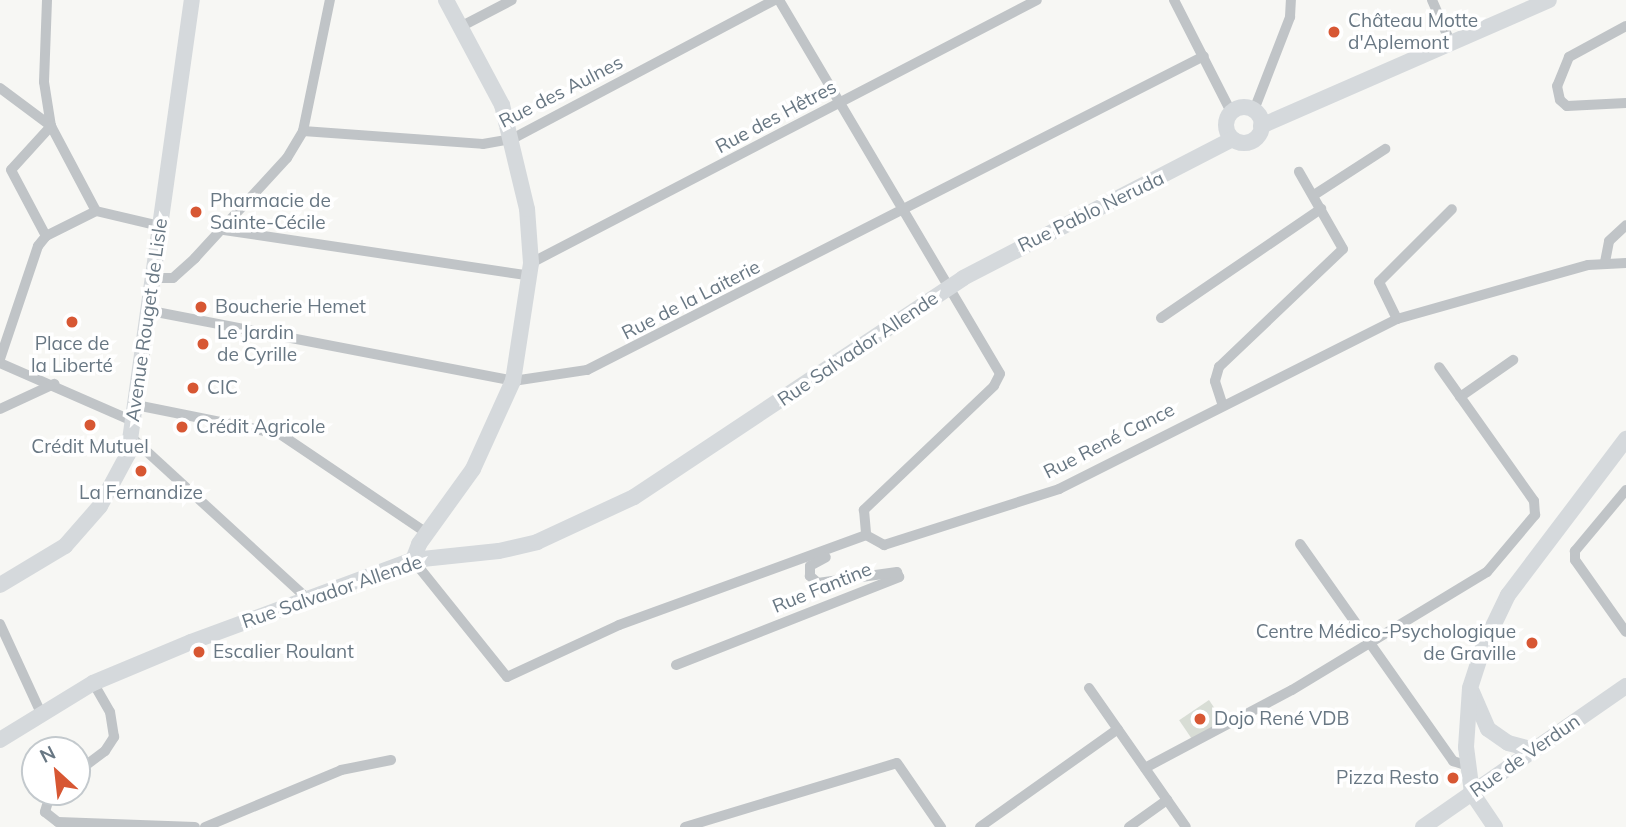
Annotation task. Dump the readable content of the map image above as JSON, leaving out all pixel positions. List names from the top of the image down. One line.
{"streets":{"street":["Rue des Aulnes","Rue des Hêtres","Rue Pablo Neruda","Rue de la Laiterie","Avenue Rouget de Lisle","Rue Salvador Allende","Rue René Cance","Rue Fantine","Rue de Verdun"]},"crossings":[["Rue Pablo Neruda","Rue Salvador Allende"],["Rue de la Laiterie","Avenue Rouget de Lisle"],["Rue René Cance","Rue Fantine"]],"places":["Château Motte d'Aplemont","Pharmacie de Sainte-Cécile","Boucherie Hemet","Place de la Liberté","Le Jardin de Cyrille","CIC","Crédit Mutuel","Crédit Agricole","La Fernandize","Centre Médico-Psychologique de Graville","Escalier Roulant","Dojo René VDB","Pizza Resto"],"north":"top left"}
